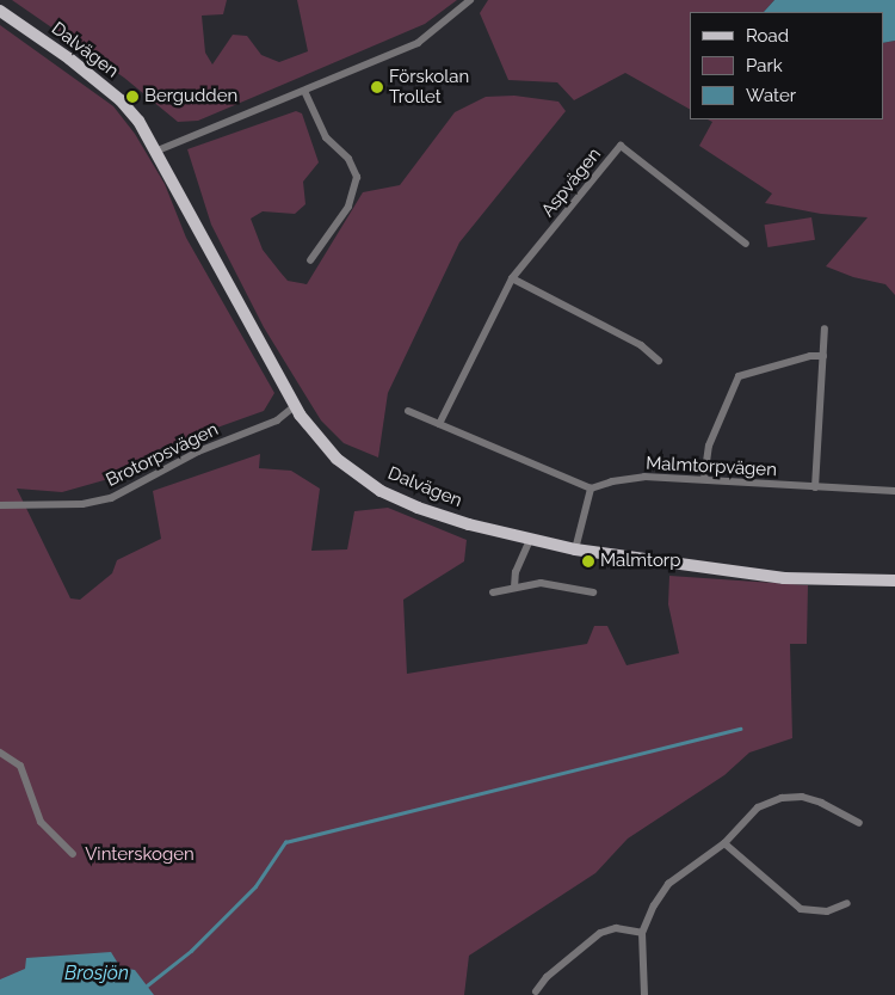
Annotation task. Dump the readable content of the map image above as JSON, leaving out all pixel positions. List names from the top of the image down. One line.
{"streets":{"main road":["Dalvägen"],"street":["Aspvägen","Brotorpsvägen","Malmtorpvägen"]},"crossings":[["Dalvägen","Brotorpsvägen"]],"water":["Brosjön"],"parks":["Vinterskogen"],"places":["Förskolan Trollet","Bergudden","Malmtorp"],"legend":["Road","Park","Water"]}
